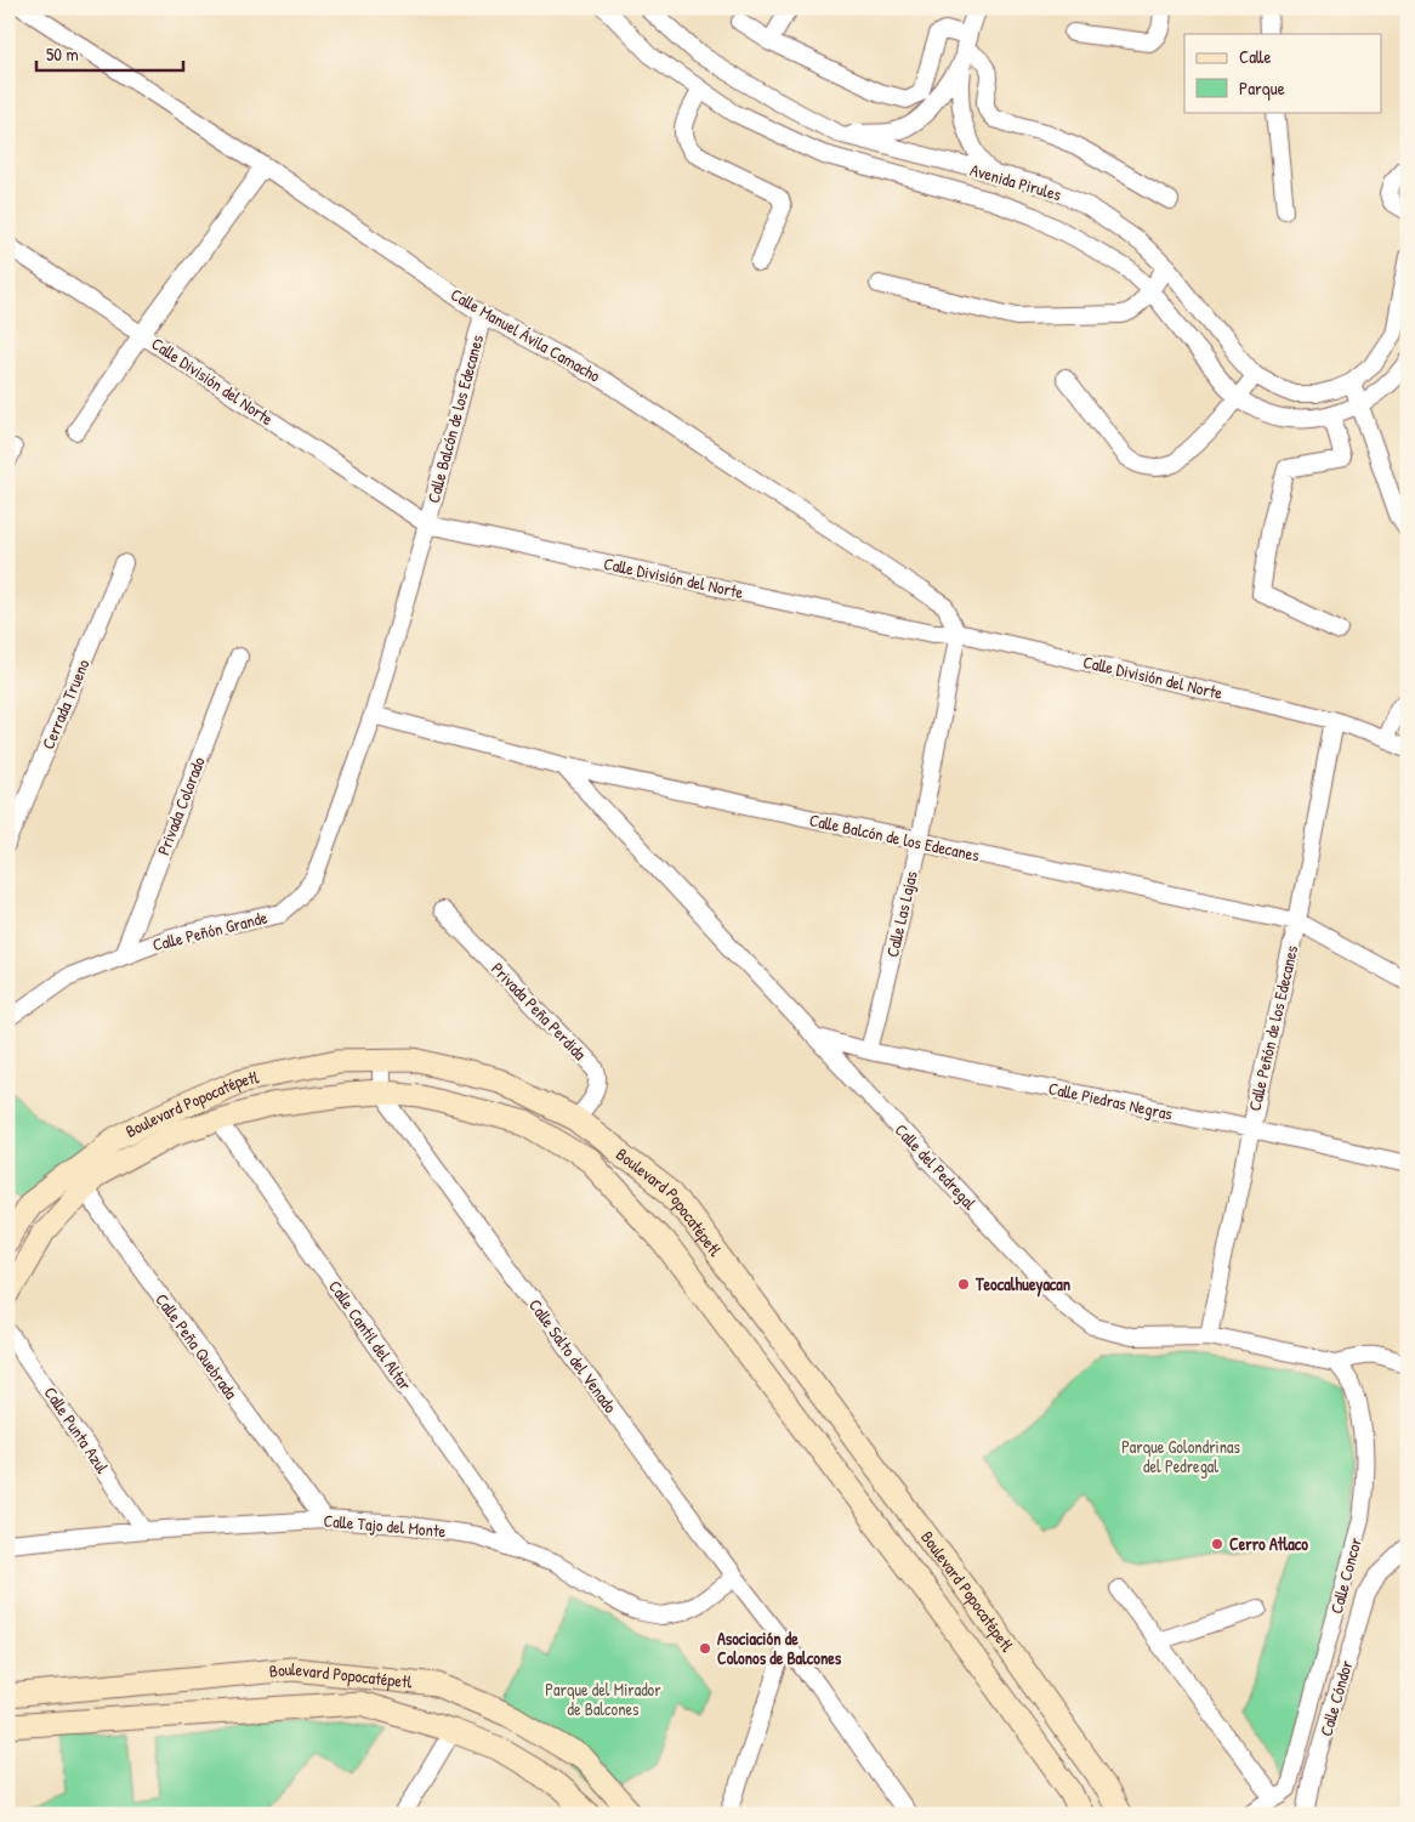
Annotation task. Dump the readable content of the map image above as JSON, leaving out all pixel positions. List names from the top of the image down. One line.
{"streets":{"street":["Avenida Pirules","Calle Manuel Ávila Camacho","Calle División del Norte","Calle Balcón de los Edecanes","Cerrada Trueno","Privada Colorado","Calle Las Lajas","Calle Peñón Grande","Privada Peña Perdida","Calle Peñón de los Edecanes","Calle Piedras Negras","Boulevard Popocatépetl","Calle del Pedregal","Calle Cantil del Altar","Calle Peña Quebrada","Calle Salto del Venado","Calle Punta Azul","Calle Tajo del Monte","Calle Concor","Calle Cóndor"]},"crossings":[["Calle Manuel Ávila Camacho","Calle División del Norte"],["Calle Manuel Ávila Camacho","Calle Balcón de los Edecanes"],["Calle Manuel Ávila Camacho","Calle Las Lajas"],["Calle División del Norte","Calle Balcón de los Edecanes"],["Calle División del Norte","Calle Las Lajas"],["Calle División del Norte","Calle Peñón de los Edecanes"],["Calle Balcón de los Edecanes","Calle Las Lajas"],["Calle Balcón de los Edecanes","Calle Peñón Grande"],["Calle Balcón de los Edecanes","Calle Peñón de los Edecanes"],["Calle Balcón de los Edecanes","Calle del Pedregal"],["Privada Colorado","Calle Peñón Grande"],["Calle Las Lajas","Calle Piedras Negras"],["Privada Peña Perdida","Boulevard Popocatépetl"],["Calle Peñón de los Edecanes","Calle Piedras Negras"],["Calle Peñón de los Edecanes","Calle del Pedregal"],["Calle Piedras Negras","Calle del Pedregal"],["Boulevard Popocatépetl","Calle Cantil del Altar"],["Boulevard Popocatépetl","Calle Peña Quebrada"],["Boulevard Popocatépetl","Calle Salto del Venado"],["Calle del Pedregal","Calle Concor"],["Calle Cantil del Altar","Calle Tajo del Monte"],["Calle Peña Quebrada","Calle Tajo del Monte"],["Calle Salto del Venado","Calle Tajo del Monte"],["Calle Punta Azul","Calle Tajo del Monte"]],"parks":["Parque Golondrinas del Pedregal","Parque del Mirador de Balcones"],"places":["Teocalhueyacan","Cerro Atlaco","Asociación de Colonos de Balcones"],"legend":["Calle","Parque"],"scale_bar":"50 m"}
